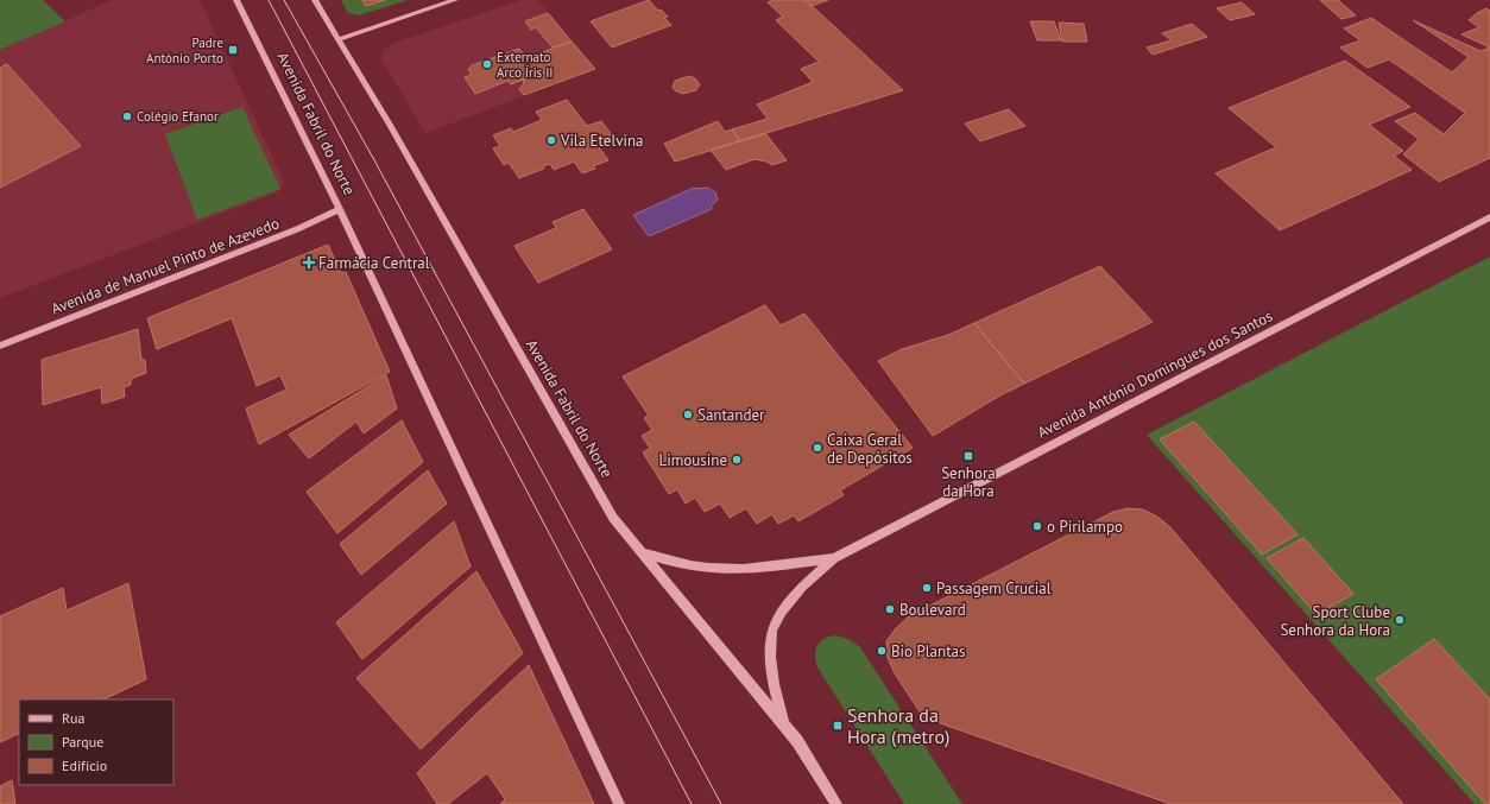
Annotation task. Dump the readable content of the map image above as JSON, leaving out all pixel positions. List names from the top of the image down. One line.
{"streets":{"main road":["Avenida Fabril do Norte","Avenida de Manuel Pinto de Azevedo","Avenida António Domingues dos Santos"]},"crossings":[["Avenida Fabril do Norte","Avenida de Manuel Pinto de Azevedo"]],"places":{"transit":["Padre António Porto","Senhora da Hora","Senhora da Hora (metro)"],"other":["Externato Arco Íris II","Colégio Efanor","Vila Etelvina","Santander","Caixa Geral de Depósitos","Limousine","o Pirilampo","Passagem Crucial","Boulevard","Sport Clube Senhora da Hora","Bio Plantas"],"health":["Farmácia Central"]},"legend":["Rua","Parque","Edifício"]}
